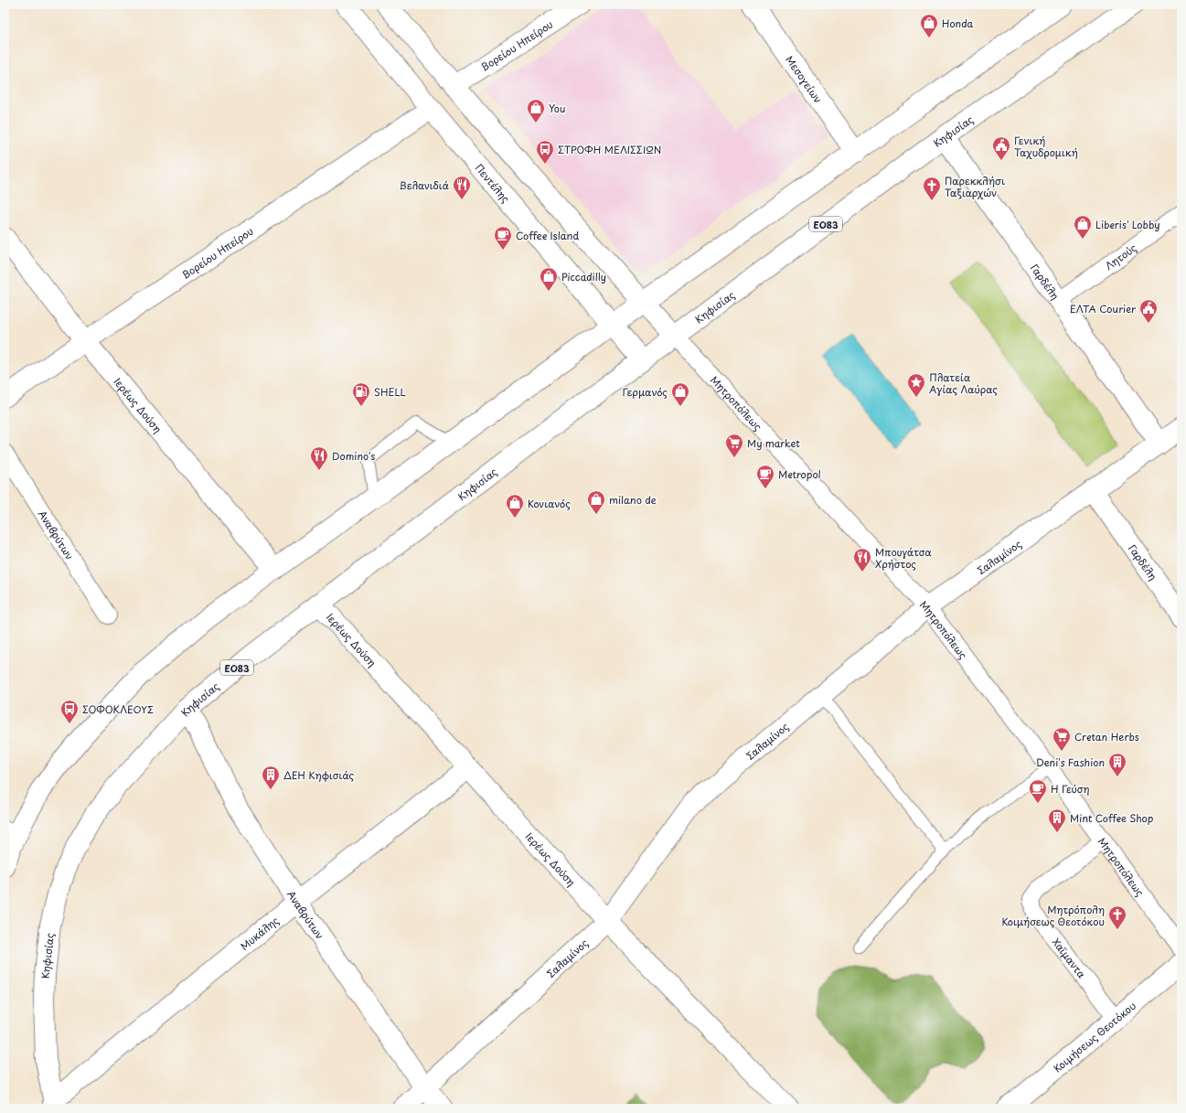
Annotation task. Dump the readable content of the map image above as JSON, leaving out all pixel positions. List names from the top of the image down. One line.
{"streets":{"street":["Βορείου Ηπείρου","Μεσογείων","Κηφισίας","Πεντέλης","ΕΟ83","Λητούς","Γαρδέλη","Μητροπόλεως","Ιερέως Δούση","Αναβρύτων","Σαλαμίνος","Μυκάλης","Χαϊμαντα","Κοιμήσεως Θεοτόκου"]},"crossings":[["Βορείου Ηπείρου","Πεντέλης"],["Βορείου Ηπείρου","Ιερέως Δούση"],["Κηφισίας","Πεντέλης"],["Κηφισίας","Γαρδέλη"],["Κηφισίας","Μητροπόλεως"],["Κηφισίας","Ιερέως Δούση"],["Κηφισίας","Αναβρύτων"],["Κηφισίας","Μυκάλης"],["Λητούς","Γαρδέλη"],["Γαρδέλη","Σαλαμίνος"],["Μητροπόλεως","Σαλαμίνος"],["Μητροπόλεως","Χαϊμαντα"],["Ιερέως Δούση","Σαλαμίνος"],["Ιερέως Δούση","Μυκάλης"],["Αναβρύτων","Σαλαμίνος"],["Αναβρύτων","Μυκάλης"],["Χαϊμαντα","Κοιμήσεως Θεοτόκου"]],"places":{"shop":["Honda","You","Liberis' Lobby","Piccadilly","Γερμανός","milano de","Κονιανός"],"public building":["Γενική Ταχυδρομική","ΕΛΤΑ Courier"],"bus stop":["ΣΤΡΟΦΗ ΜΕΛΙΣΣΙΩΝ","ΣΟΦΟΚΛΕΟΥΣ"],"restaurant":["Βελανιδιά","Domino's","Μπουγάτσα Χρήστος"],"church":["Παρεκκλήσι Ταξιαρχών","Μητρόπολη Κοιμήσεως Θεοτόκου"],"cafe":["Coffee Island","Metropol","Η Γεύση"],"place":["Πλατεία Αγίας Λαύρας"],"fuel station":["SHELL"],"supermarket":["My market","Cretan Herbs"],"building":["Deni's Fashion","ΔΕΗ Κηφισιάς","Mint Coffee Shop"]}}
